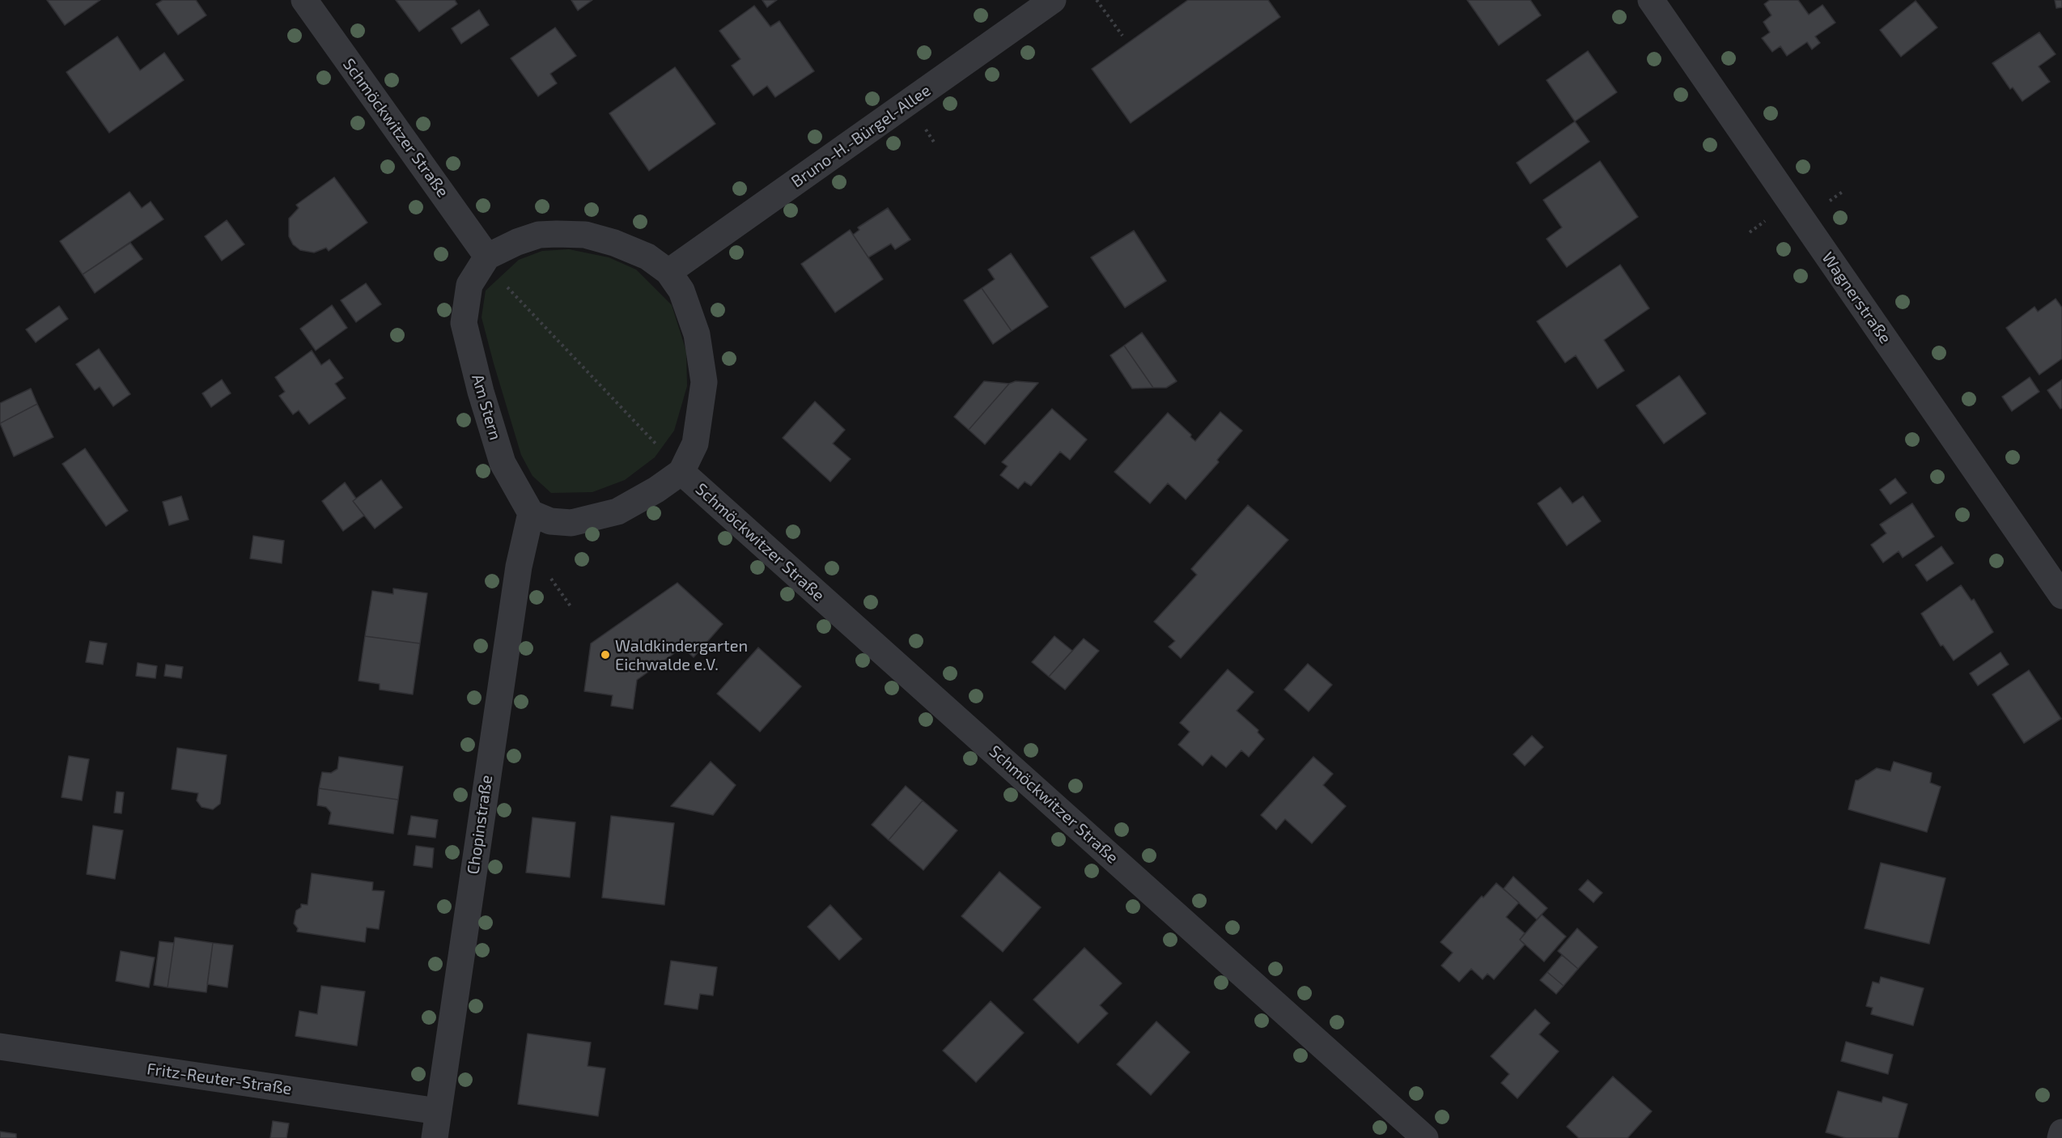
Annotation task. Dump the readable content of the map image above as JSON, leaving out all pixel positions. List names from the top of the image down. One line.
{"streets":{"street":["Schmöckwitzer Straße","Bruno-H.-Bürgel-Allee","Wagnerstraße","Am Stern","Chopinstraße","Fritz-Reuter-Straße"]},"crossings":[["Schmöckwitzer Straße","Am Stern"],["Am Stern","Chopinstraße"],["Chopinstraße","Fritz-Reuter-Straße"]],"places":["Waldkindergarten Eichwalde e.V."]}
